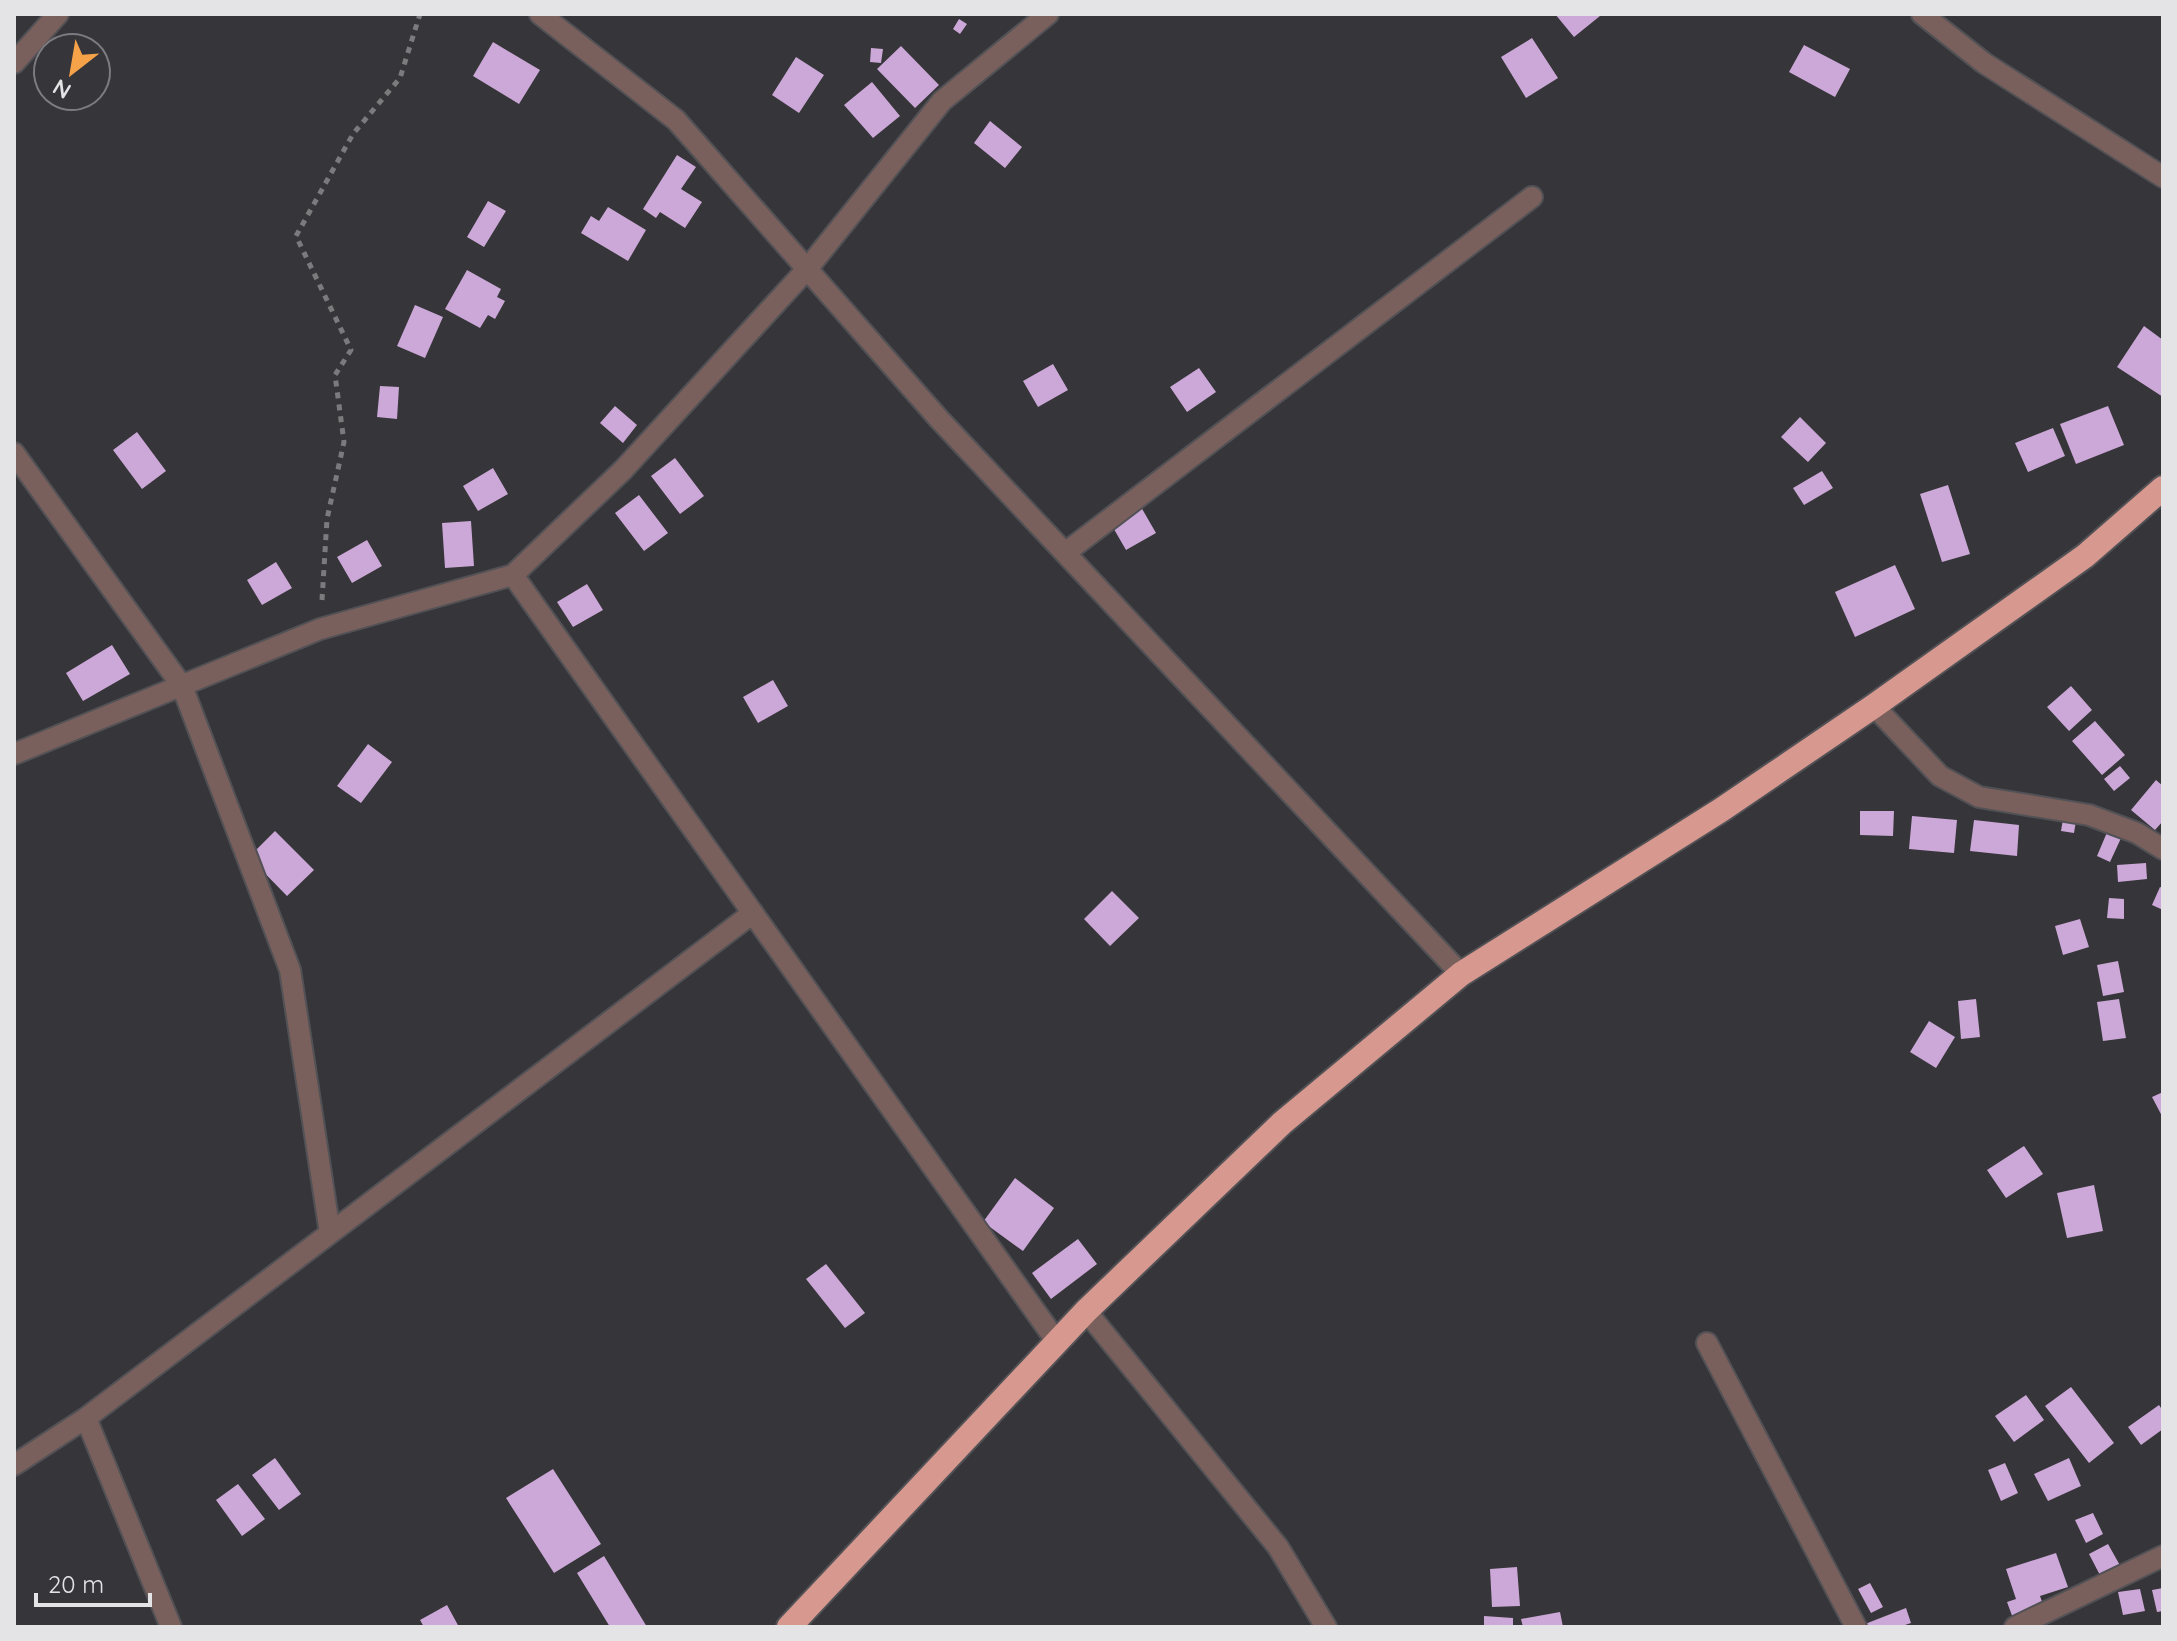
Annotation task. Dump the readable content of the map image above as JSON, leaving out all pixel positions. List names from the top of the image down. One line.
{"scale_bar":"20 m","north":"bottom left"}
